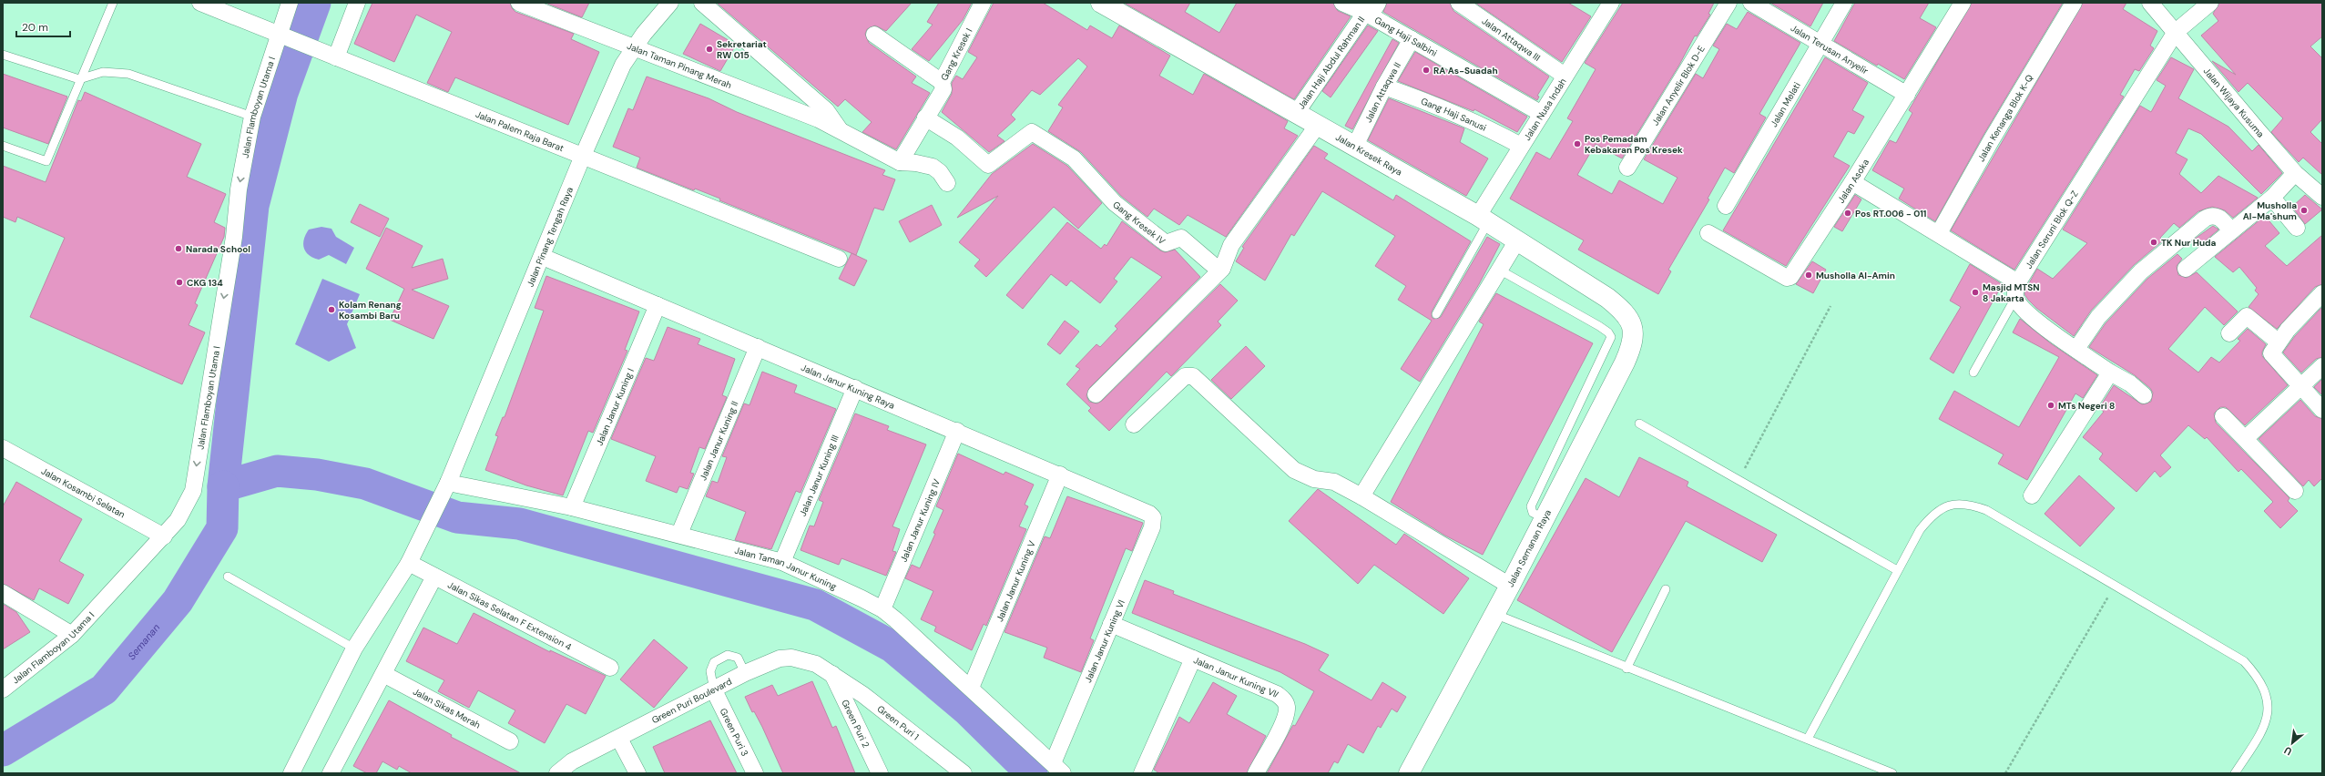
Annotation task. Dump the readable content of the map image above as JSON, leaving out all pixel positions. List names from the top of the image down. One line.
{"streets":{"street":["Gang Haji Salbini","Jalan Attaqwa III","Jalan Terusan Anyelir","Gang Kresek I","Jalan Haji Abdul Rahman II","Jalan Taman Pinang Merah","Jalan Anyelir Blok D-E","Jalan Attaqwa II","Jalan Wijaya Kusuma","Jalan Melati","Jalan Flamboyan Utama I","Jalan Nusa Indah","Gang Haji Sanusi","Jalan Kenanga Blok K-Q","Jalan Palem Raja Barat","Jalan Kresek Raya","Jalan Asoka","Gang Kresek IV","Jalan Seruni Blok Q-Z","Jalan Pinang Tengah Raya","Jalan Janur Kuning Raya","Jalan Janur Kuning I","Jalan Janur Kuning II","Jalan Janur Kuning III","Jalan Kosambi Selatan","Jalan Janur Kuning IV","Jalan Semanan Raya","Jalan Taman Janur Kuning","Jalan Janur Kuning V","Jalan Sikas Selatan F Extension 4","Jalan Janur Kuning VI","Jalan Janur Kuning VII","Green Puri Boulevard","Jalan Sikas Merah","Green Puri 1","Green Puri 2","Green Puri 3"]},"crossings":[["Gang Haji Salbini","Jalan Haji Abdul Rahman II"],["Gang Haji Salbini","Jalan Attaqwa II"],["Gang Haji Salbini","Jalan Nusa Indah"],["Jalan Attaqwa III","Jalan Nusa Indah"],["Jalan Terusan Anyelir","Jalan Melati"],["Jalan Terusan Anyelir","Jalan Asoka"],["Gang Kresek I","Jalan Taman Pinang Merah"],["Gang Kresek I","Gang Kresek IV"],["Jalan Haji Abdul Rahman II","Jalan Kresek Raya"],["Jalan Taman Pinang Merah","Jalan Pinang Tengah Raya"],["Jalan Attaqwa II","Gang Haji Sanusi"],["Jalan Attaqwa II","Jalan Kresek Raya"],["Jalan Wijaya Kusuma","Jalan Seruni Blok Q-Z"],["Jalan Flamboyan Utama I","Jalan Palem Raja Barat"],["Jalan Flamboyan Utama I","Jalan Kosambi Selatan"],["Jalan Nusa Indah","Gang Haji Sanusi"],["Jalan Nusa Indah","Jalan Kresek Raya"],["Jalan Palem Raja Barat","Jalan Pinang Tengah Raya"],["Jalan Kresek Raya","Jalan Semanan Raya"],["Jalan Pinang Tengah Raya","Jalan Janur Kuning Raya"],["Jalan Pinang Tengah Raya","Jalan Taman Janur Kuning"],["Jalan Pinang Tengah Raya","Jalan Sikas Selatan F Extension 4"],["Jalan Janur Kuning Raya","Jalan Janur Kuning I"],["Jalan Janur Kuning Raya","Jalan Janur Kuning II"],["Jalan Janur Kuning Raya","Jalan Janur Kuning III"],["Jalan Janur Kuning Raya","Jalan Janur Kuning IV"],["Jalan Janur Kuning Raya","Jalan Janur Kuning V"],["Jalan Janur Kuning Raya","Jalan Janur Kuning VI"],["Jalan Janur Kuning I","Jalan Taman Janur Kuning"],["Jalan Janur Kuning II","Jalan Taman Janur Kuning"],["Jalan Janur Kuning III","Jalan Taman Janur Kuning"],["Jalan Janur Kuning IV","Jalan Taman Janur Kuning"],["Jalan Taman Janur Kuning","Jalan Janur Kuning V"],["Jalan Taman Janur Kuning","Jalan Janur Kuning VI"],["Jalan Janur Kuning VI","Jalan Janur Kuning VII"],["Green Puri Boulevard","Green Puri 1"],["Green Puri Boulevard","Green Puri 2"],["Green Puri Boulevard","Green Puri 3"],["Green Puri 1","Green Puri 2"]],"one_way":["Jalan Flamboyan Utama I"],"water":["Semanan"],"places":["Sekretariat RW 015","RA As-Suadah","Pos Pemadam Kebakaran Pos Kresek","Musholla Al-Ma'shum","Pos RT.006 - 011","TK Nur Huda","Narada School","Musholla Al-Amin","CKG 134","Masjid MTSN 8 Jakarta","Kolam Renang Kosambi Baru","MTs Negeri 8"],"scale_bar":"20 m","north":"bottom left"}
